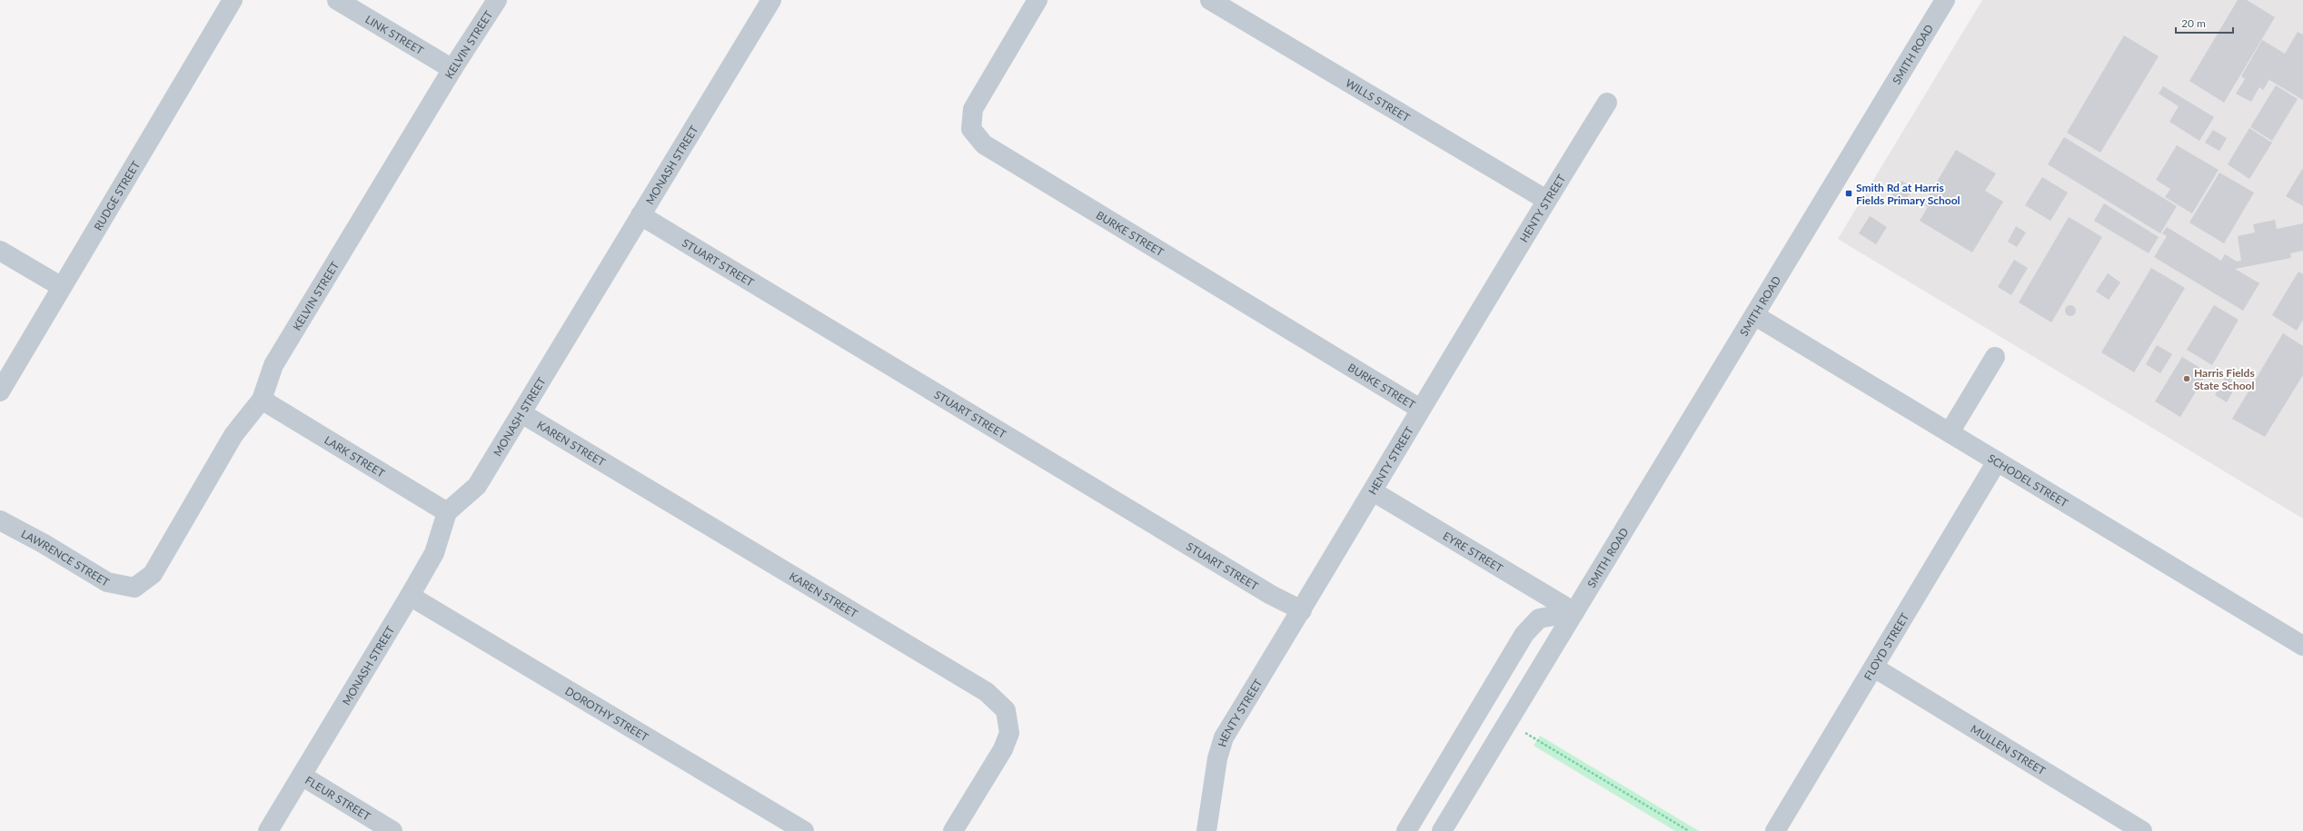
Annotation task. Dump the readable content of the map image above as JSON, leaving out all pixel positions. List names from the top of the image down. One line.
{"streets":{"street":["LINK STREET","KELVIN STREET","SMITH ROAD","WILLS STREET","MONASH STREET","RUDGE STREET","HENTY STREET","BURKE STREET","STUART STREET","KAREN STREET","LARK STREET","SCHODEL STREET","EYRE STREET","LAWRENCE STREET","FLOYD STREET","DOROTHY STREET","MULLEN STREET","FLEUR STREET"]},"crossings":[["LINK STREET","KELVIN STREET"],["KELVIN STREET","LARK STREET"],["KELVIN STREET","LAWRENCE STREET"],["SMITH ROAD","SCHODEL STREET"],["SMITH ROAD","EYRE STREET"],["WILLS STREET","HENTY STREET"],["MONASH STREET","STUART STREET"],["MONASH STREET","KAREN STREET"],["MONASH STREET","LARK STREET"],["MONASH STREET","DOROTHY STREET"],["MONASH STREET","FLEUR STREET"],["HENTY STREET","BURKE STREET"],["HENTY STREET","STUART STREET"],["HENTY STREET","EYRE STREET"],["SCHODEL STREET","FLOYD STREET"],["FLOYD STREET","MULLEN STREET"]],"places":{"transit":["Smith Rd at Harris Fields Primary School"],"other":["Harris Fields State School"]},"scale_bar":"20 m"}
